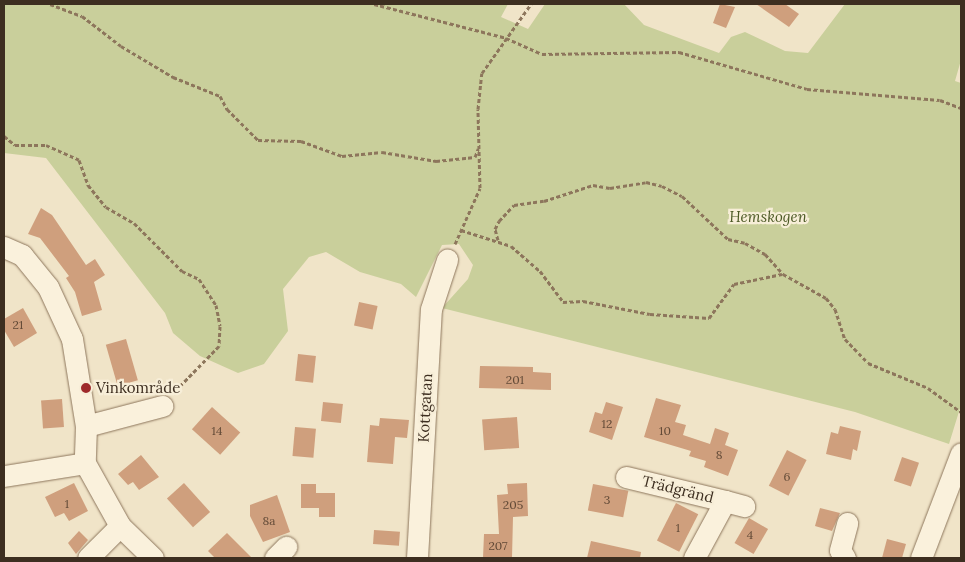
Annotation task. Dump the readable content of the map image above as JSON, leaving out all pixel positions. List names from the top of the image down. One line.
{"streets":{"street":["Kottgatan","Trädgränd"]},"parks":["Hemskogen"],"places":["Vinkområde"],"house_numbers":["21","201","12","14","10","8","6","3","1","205","8a","1","4","207"]}
